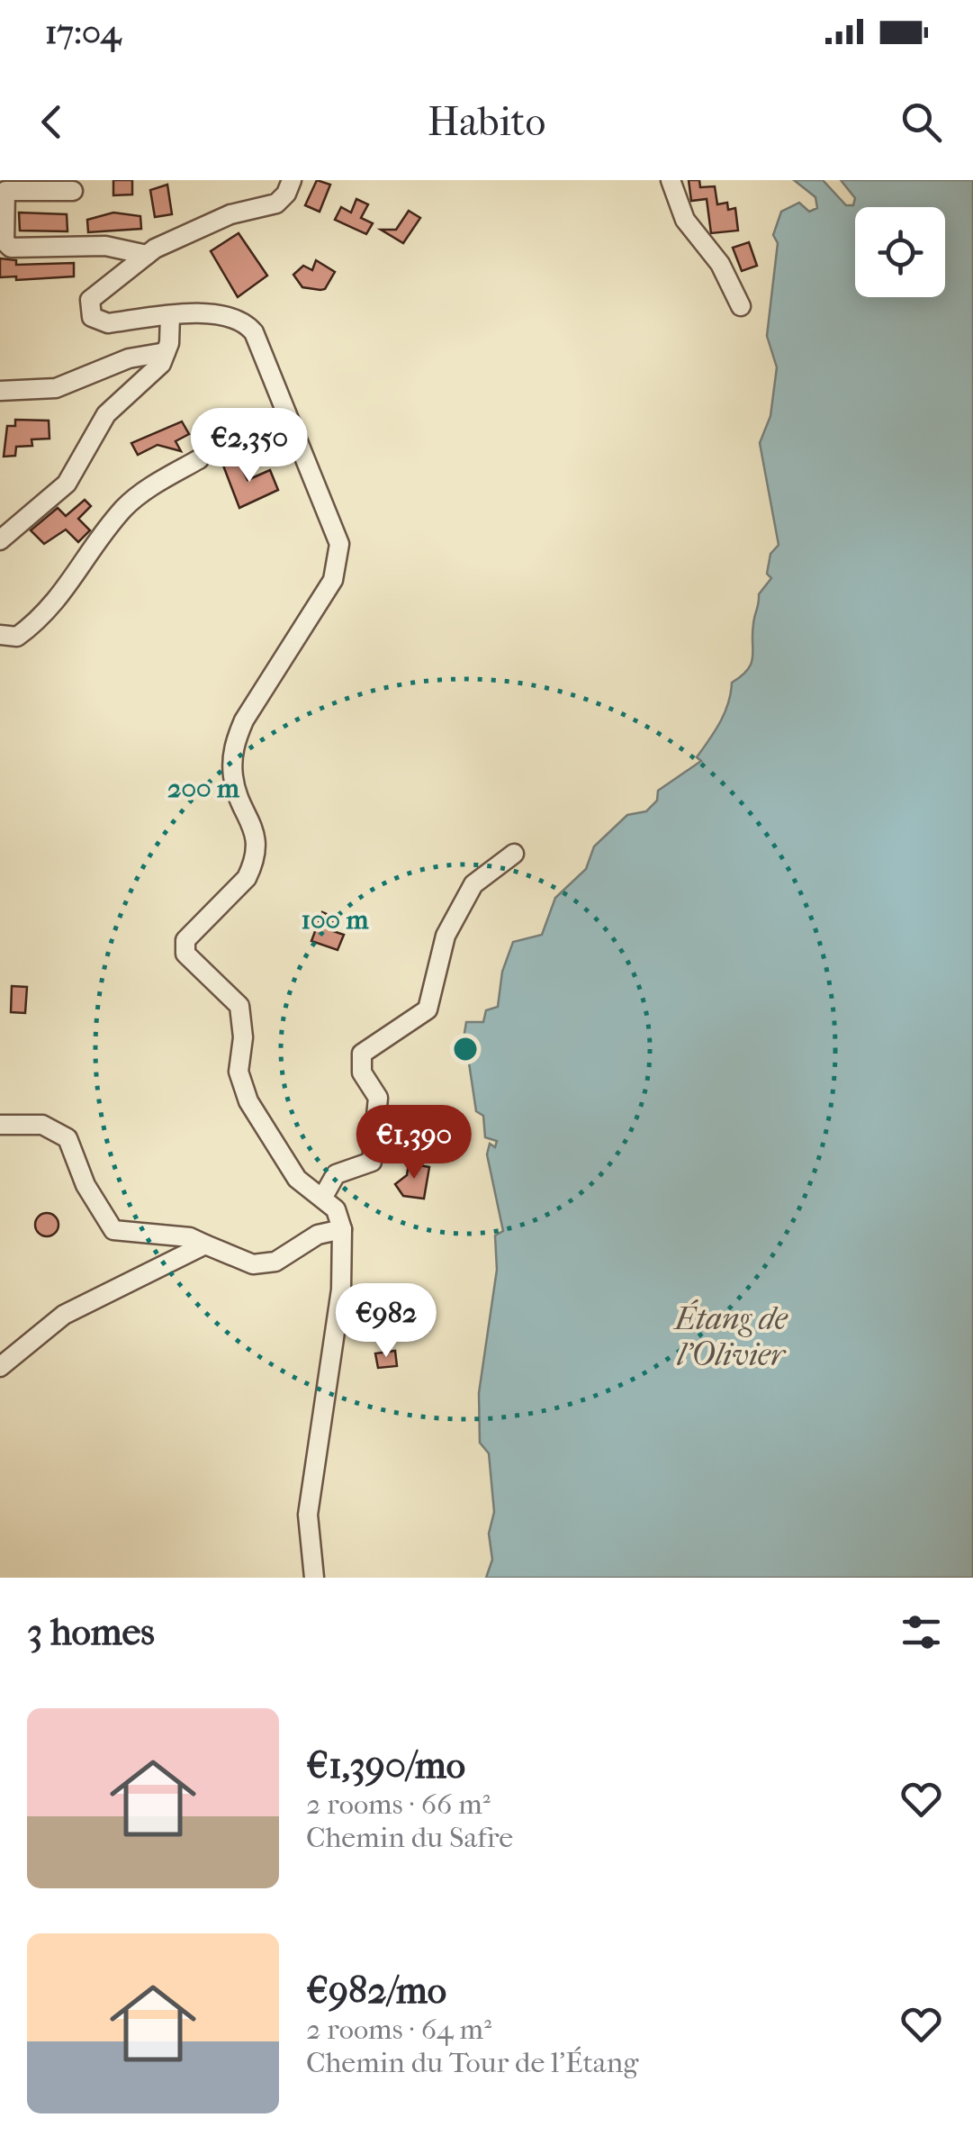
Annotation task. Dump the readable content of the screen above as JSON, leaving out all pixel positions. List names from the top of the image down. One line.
{"water":["Étang de l'Olivier"],"page":{"status":"17:04","header":"Habito","price":["€2,350","€1,390","€982"],"heading":"3 homes","list":[{"name":"€1,390/mo","note":"2 rooms · 66 m² · Chemin du Safre"},{"name":"€982/mo","note":"2 rooms · 64 m² · Chemin du Tour de l'Étang"}]},"rings":["200 m","100 m"]}
